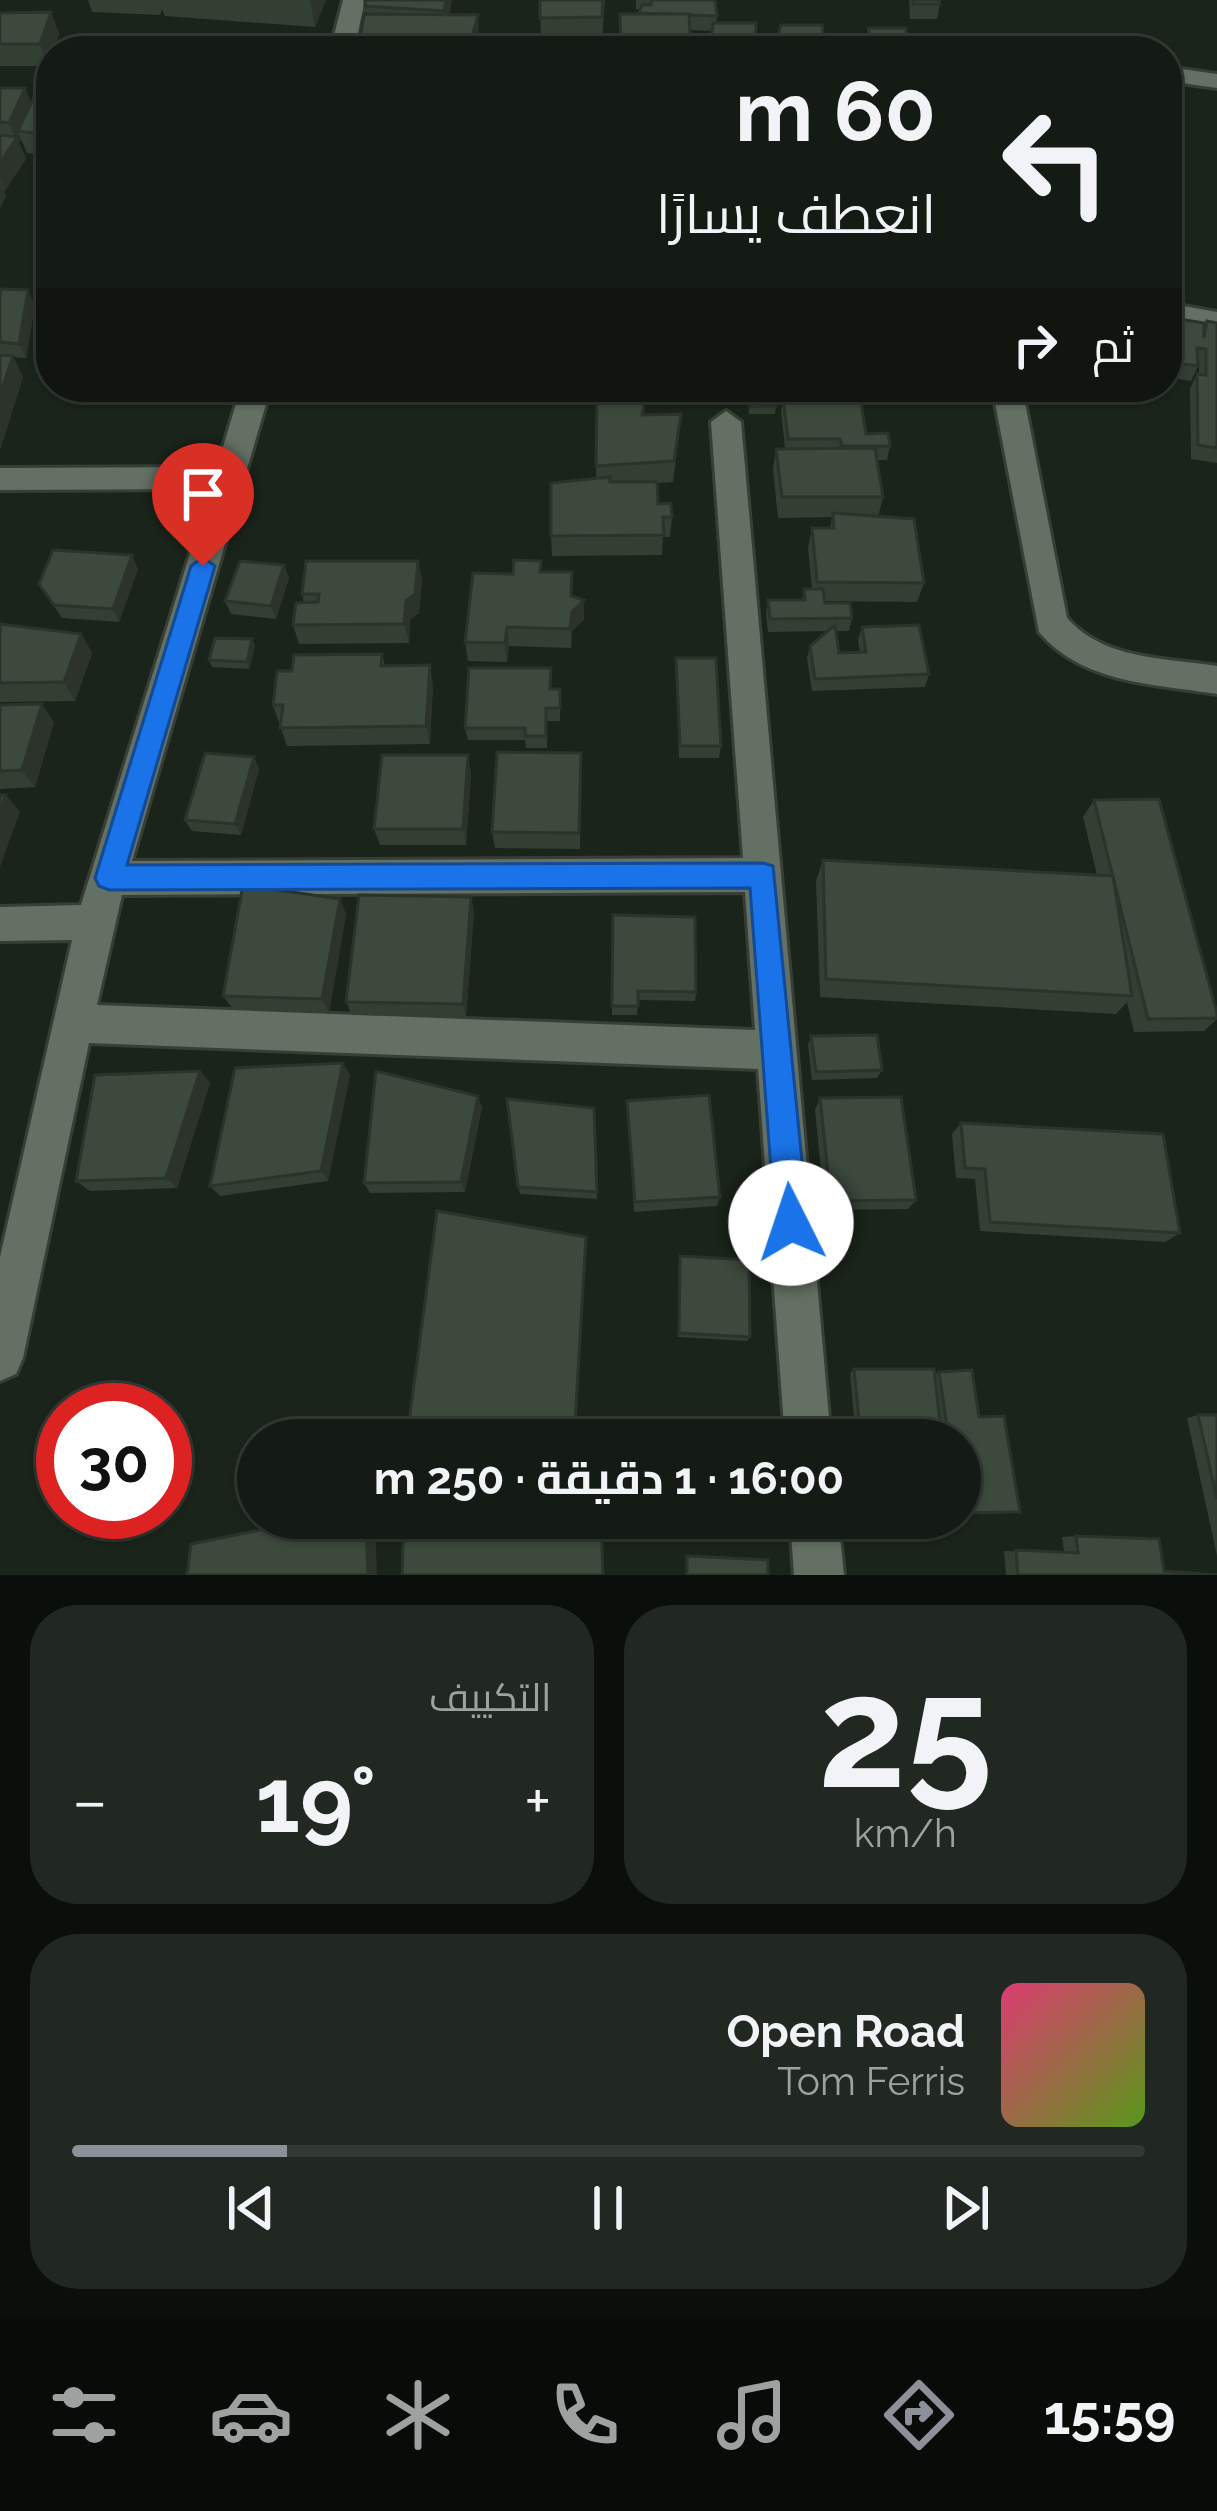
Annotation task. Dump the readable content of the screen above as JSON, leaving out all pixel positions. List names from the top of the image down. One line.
{"page":{"turn":["60 m","انعطف يسارًا"],"then":"ثم","limit":"30","trip":"16:00 · 1 دقيقة · 250 m","tile":[["25","km/h"],"التكييف"],"heat":["−","19°","+"],"song":["Open Road","Tom Ferris"],"tabs":"15:59"}}
